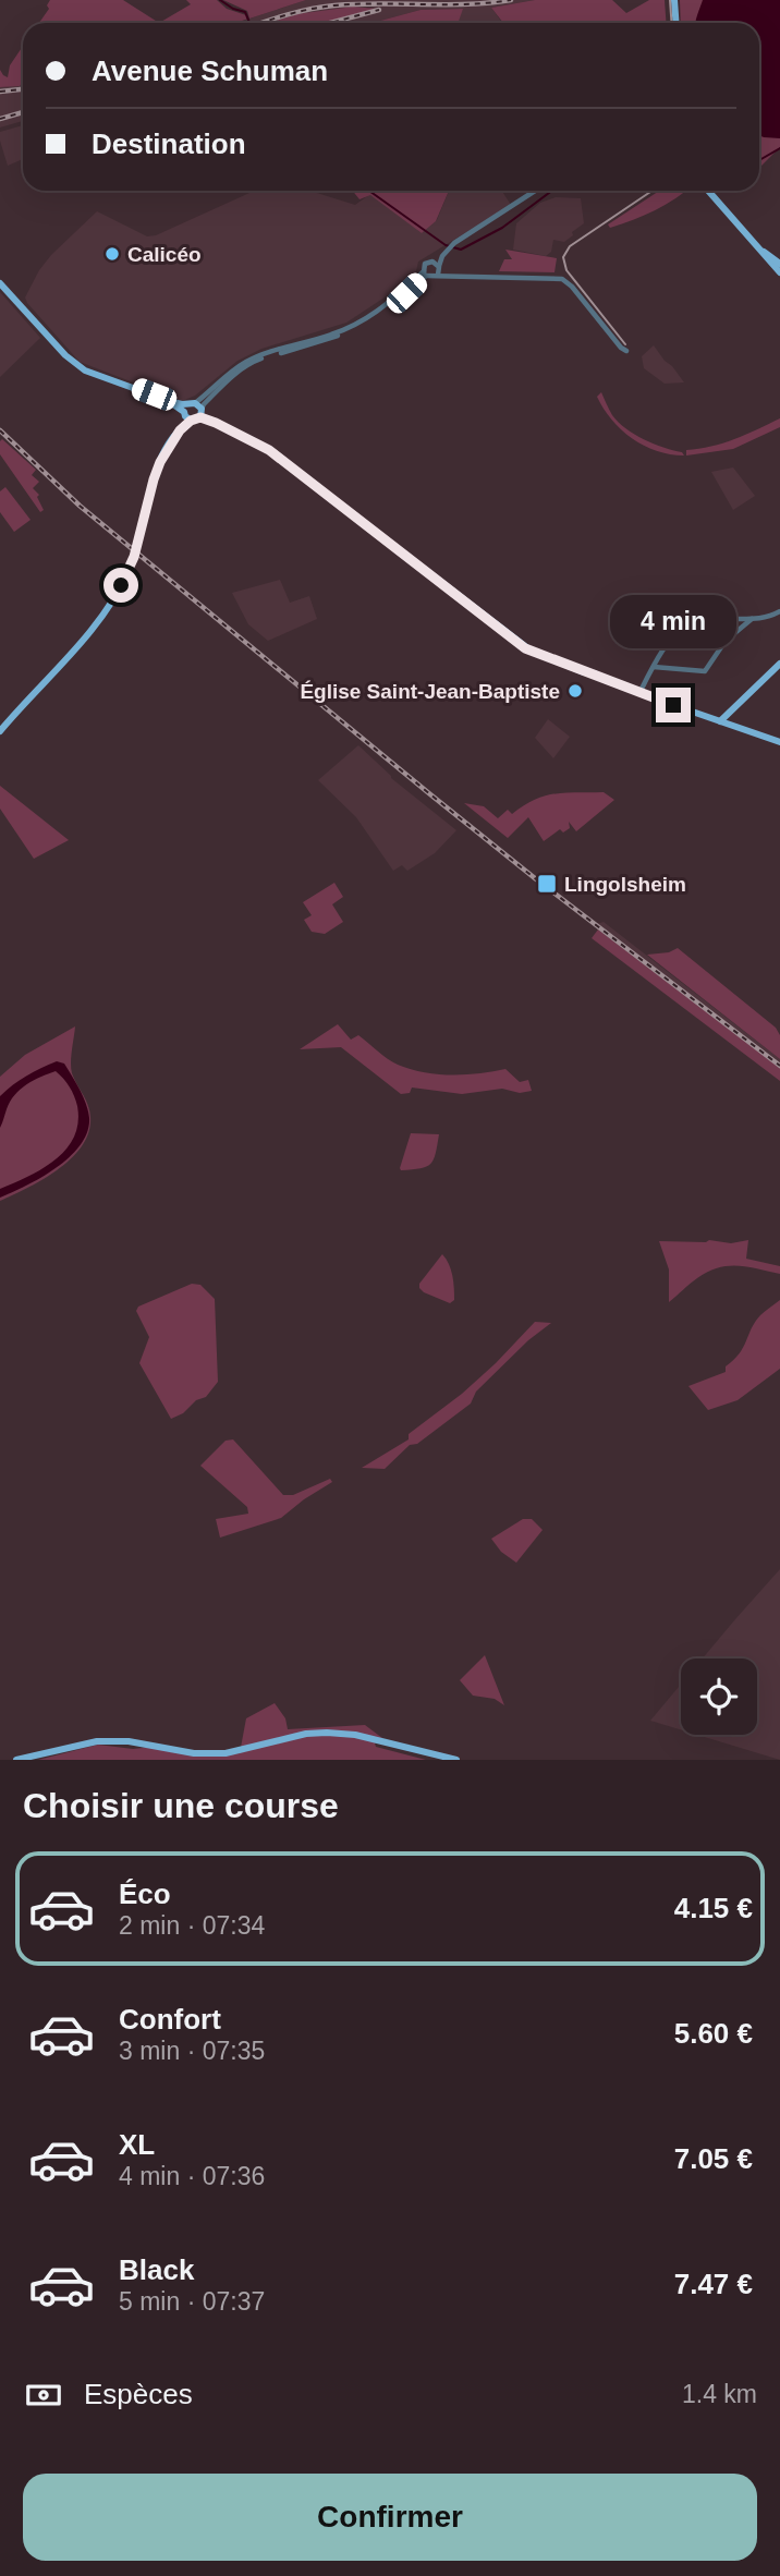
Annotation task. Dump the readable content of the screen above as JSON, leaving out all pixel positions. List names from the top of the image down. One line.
{"places":{"other":["Calicéo","Église Saint-Jean-Baptiste"],"transit":["Lingolsheim"]},"page":{"banner":["Avenue Schuman","Destination"],"bubble":"4 min","heading":"Choisir une course","list":[{"name":"Éco","note":"2 min · 07:34","value":"4.15 €"},{"name":"Confort","note":"3 min · 07:35","value":"5.60 €"},{"name":"XL","note":"4 min · 07:36","value":"7.05 €"},{"name":"Black","note":"5 min · 07:37","value":"7.47 €"}],"pay":["Espèces","1.4 km"],"buttons":"Confirmer"}}
